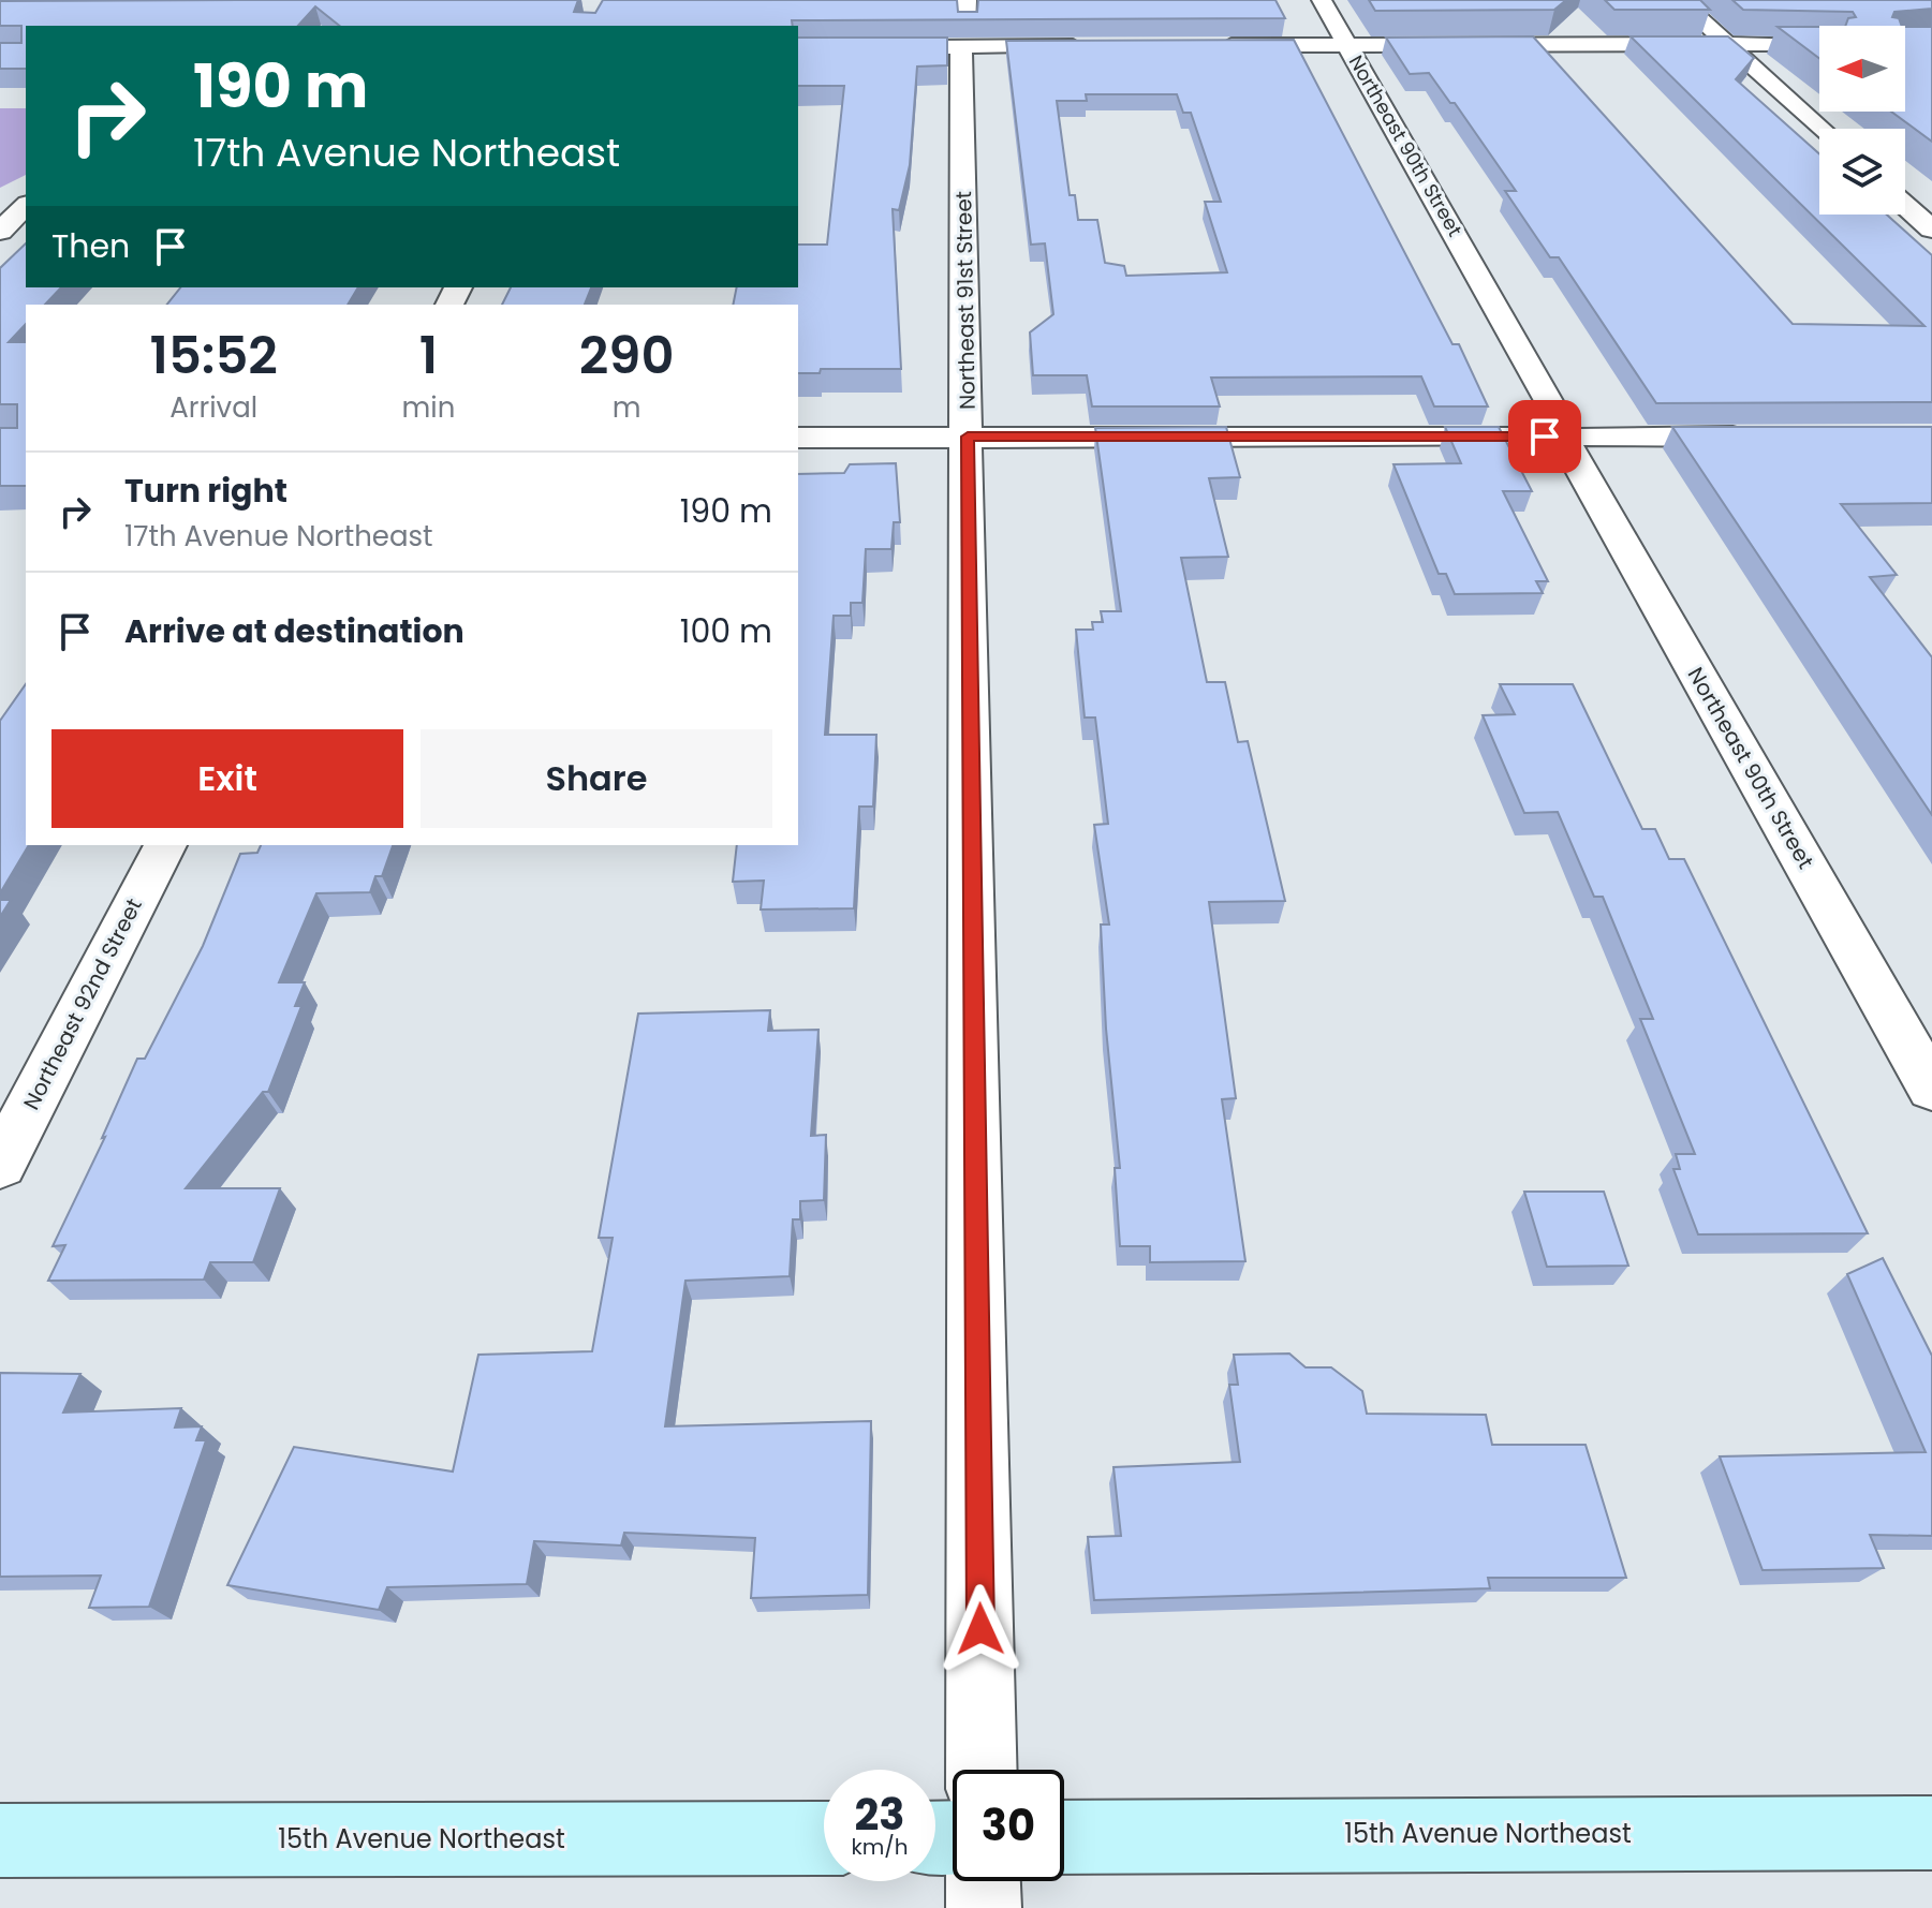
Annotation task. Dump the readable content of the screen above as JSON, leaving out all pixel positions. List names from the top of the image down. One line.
{"streets":{"street":["Northeast 90th Street","Northeast 91st Street","Northeast 92nd Street","15th Avenue Northeast"]},"north":"left","page":{"turn":["190 m","17th Avenue Northeast"],"then":"Then","eta":["15:52","Arrival","1","min","290","m"],"list":[{"name":"Turn right","note":"17th Avenue Northeast","value":"190 m"},{"name":"Arrive at destination","value":"100 m"}],"buttons":["Exit","Share"],"speed":"23 km/h","limit":"30"}}
